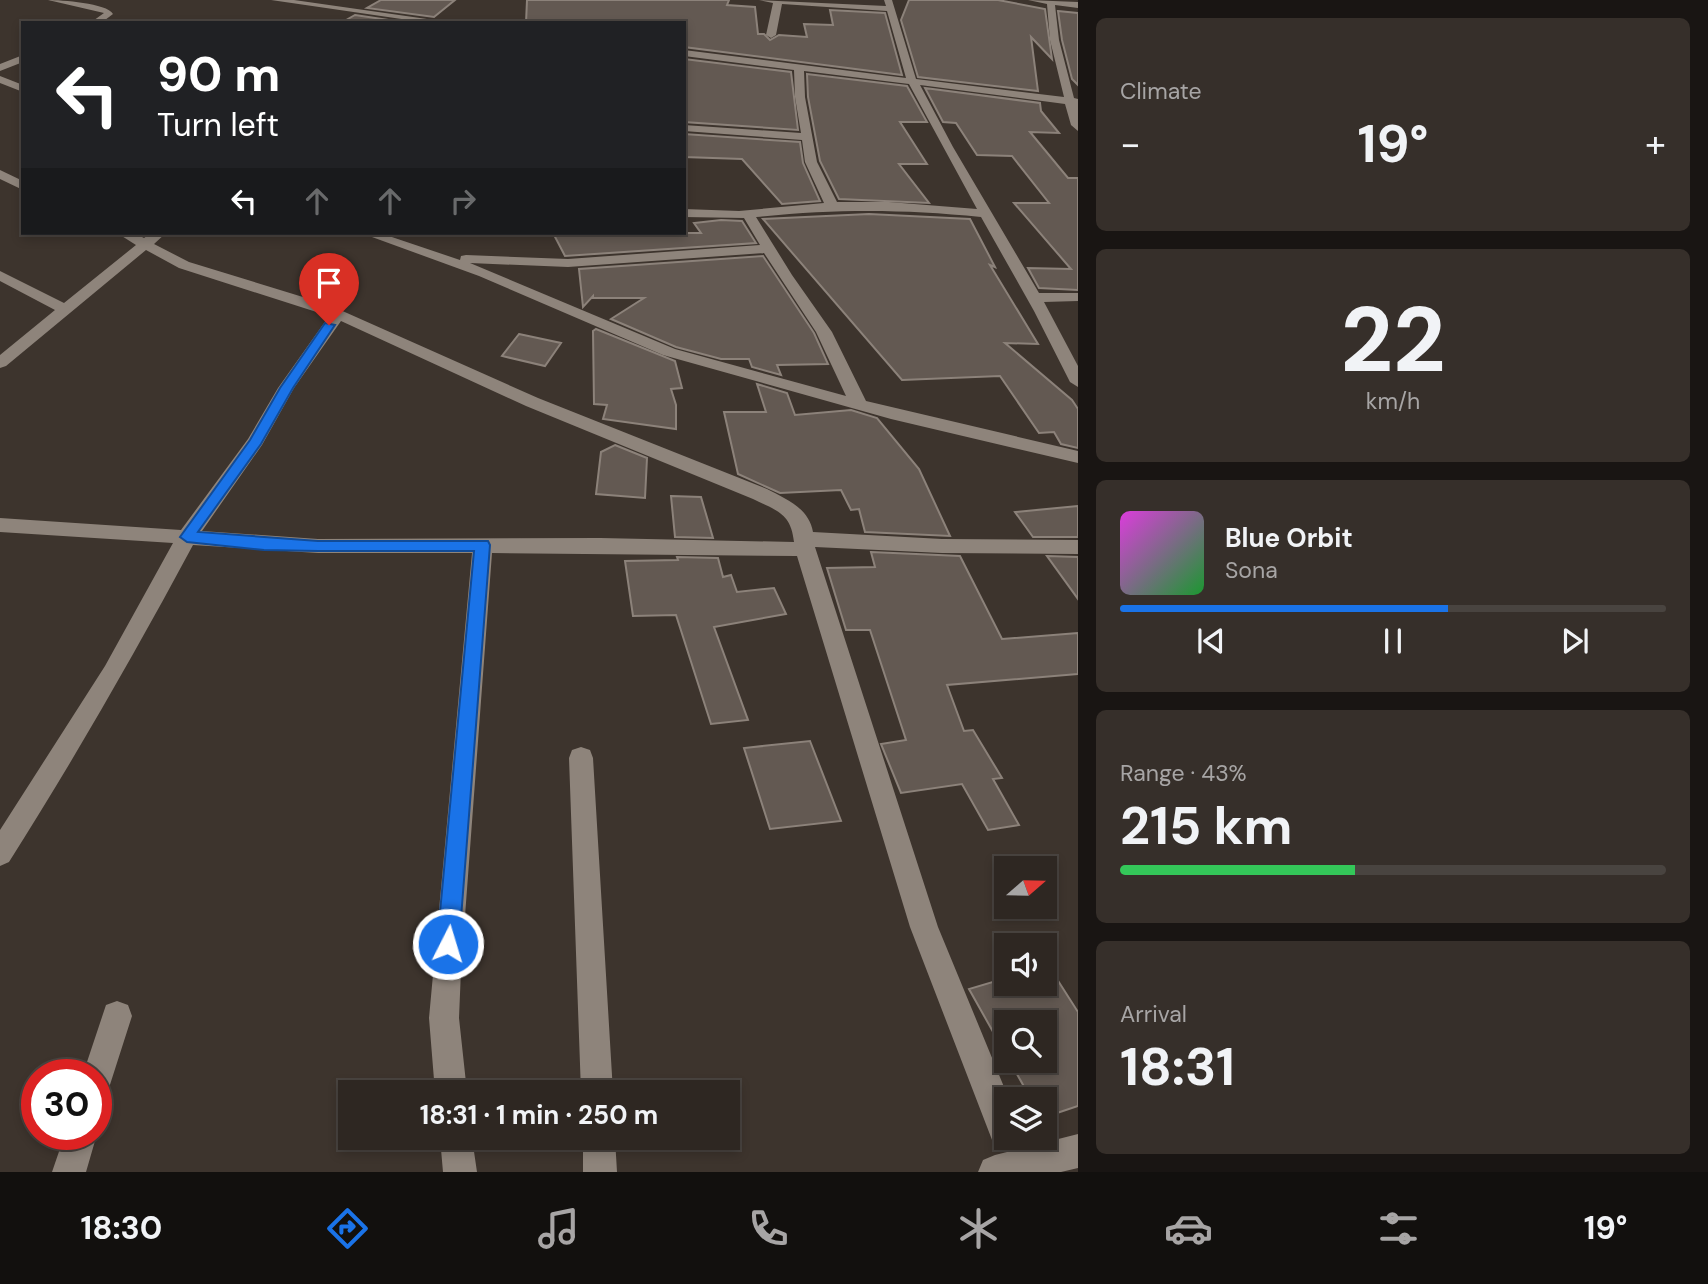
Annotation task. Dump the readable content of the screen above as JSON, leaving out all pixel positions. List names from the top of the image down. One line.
{"north":"right","page":{"tile":["Climate",["22","km/h"],["Range · 43%","215 km"],["Arrival","18:31"]],"turn":["90 m","Turn left"],"heat":["−","19°","+"],"song":["Blue Orbit","Sona"],"limit":"30","trip":"18:31 · 1 min · 250 m","tabs":["18:30","19°"]}}
